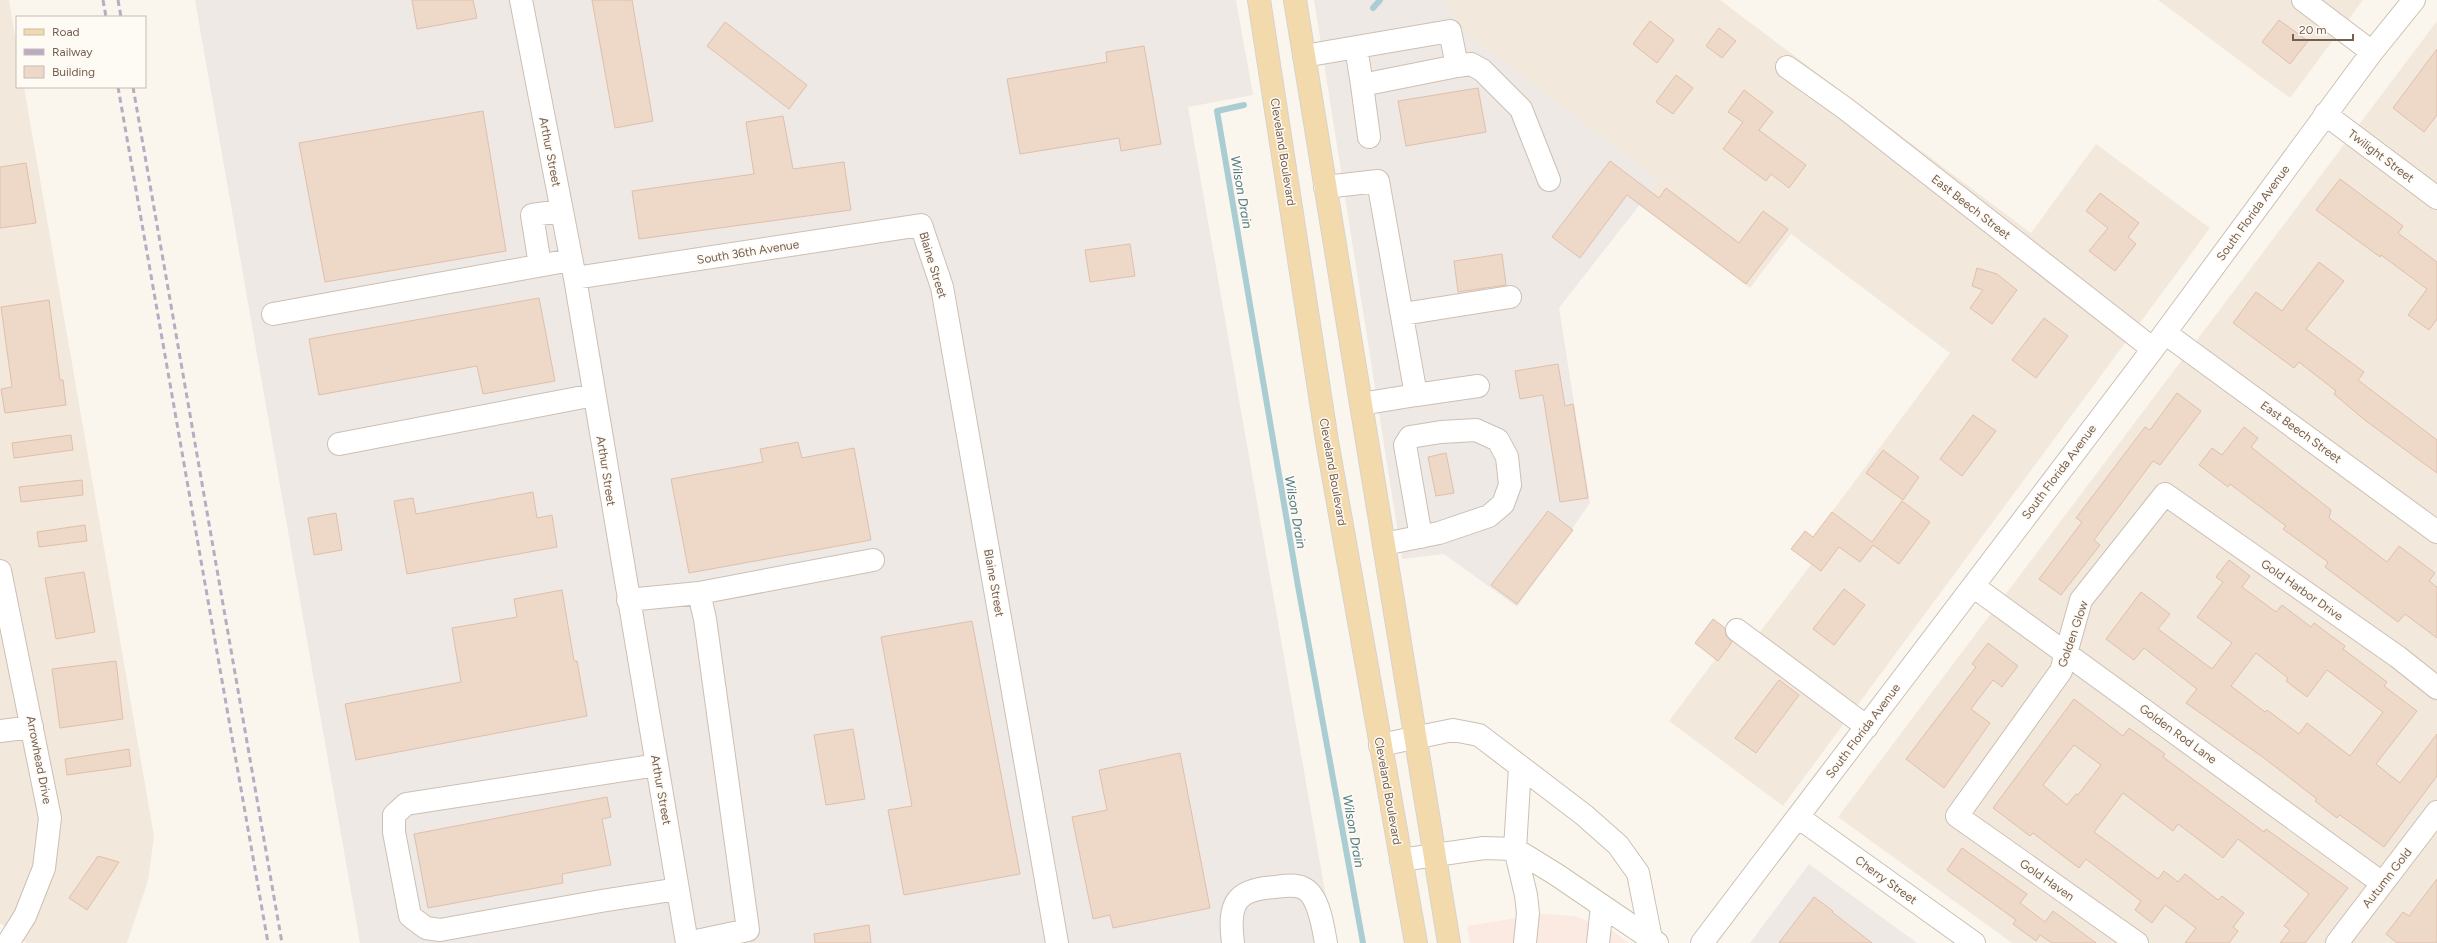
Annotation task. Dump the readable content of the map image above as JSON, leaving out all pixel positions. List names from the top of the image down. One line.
{"streets":{"main road":["Cleveland Boulevard"],"street":["Arthur Street","Twilight Street","East Beech Street","South Florida Avenue","South 36th Avenue","Blaine Street","Gold Harbor Drive","Golden Glow","Golden Rod Lane","Arrowhead Drive","Autumn Gold","Cherry Street","Gold Haven"]},"crossings":[["Arthur Street","South 36th Avenue"],["Twilight Street","South Florida Avenue"],["East Beech Street","South Florida Avenue"],["South Florida Avenue","Golden Rod Lane"],["South Florida Avenue","Cherry Street"],["South 36th Avenue","Blaine Street"],["Gold Harbor Drive","Golden Glow"],["Golden Glow","Golden Rod Lane"],["Golden Glow","Gold Haven"],["Golden Rod Lane","Autumn Gold"]],"water":["Wilson Drain"],"legend":["Road","Railway","Building"],"scale_bar":"20 m"}
